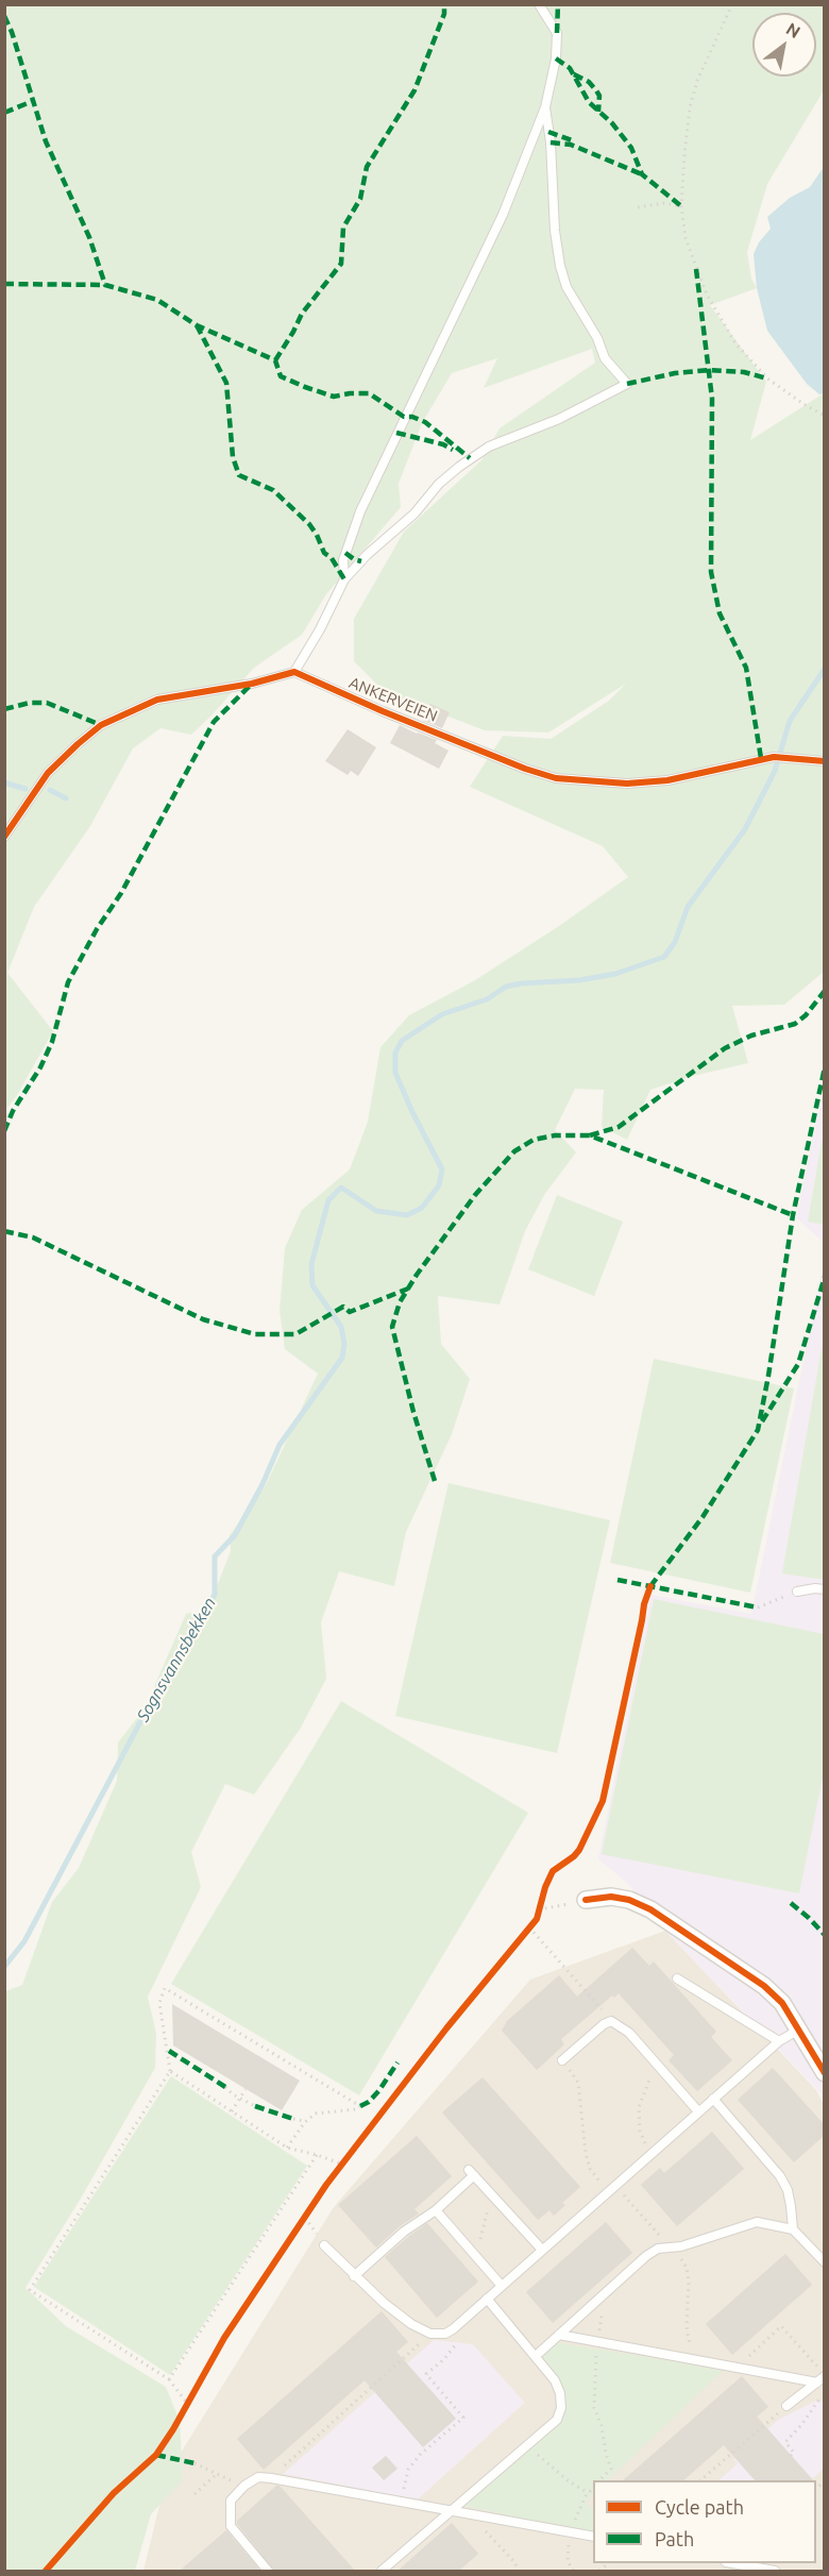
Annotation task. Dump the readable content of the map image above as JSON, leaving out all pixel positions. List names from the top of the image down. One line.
{"streets":{"lane":["ANKERVEIEN"]},"water":["Sognsvannsbekken"],"legend":["Cycle path","Path"],"north":"top right"}
